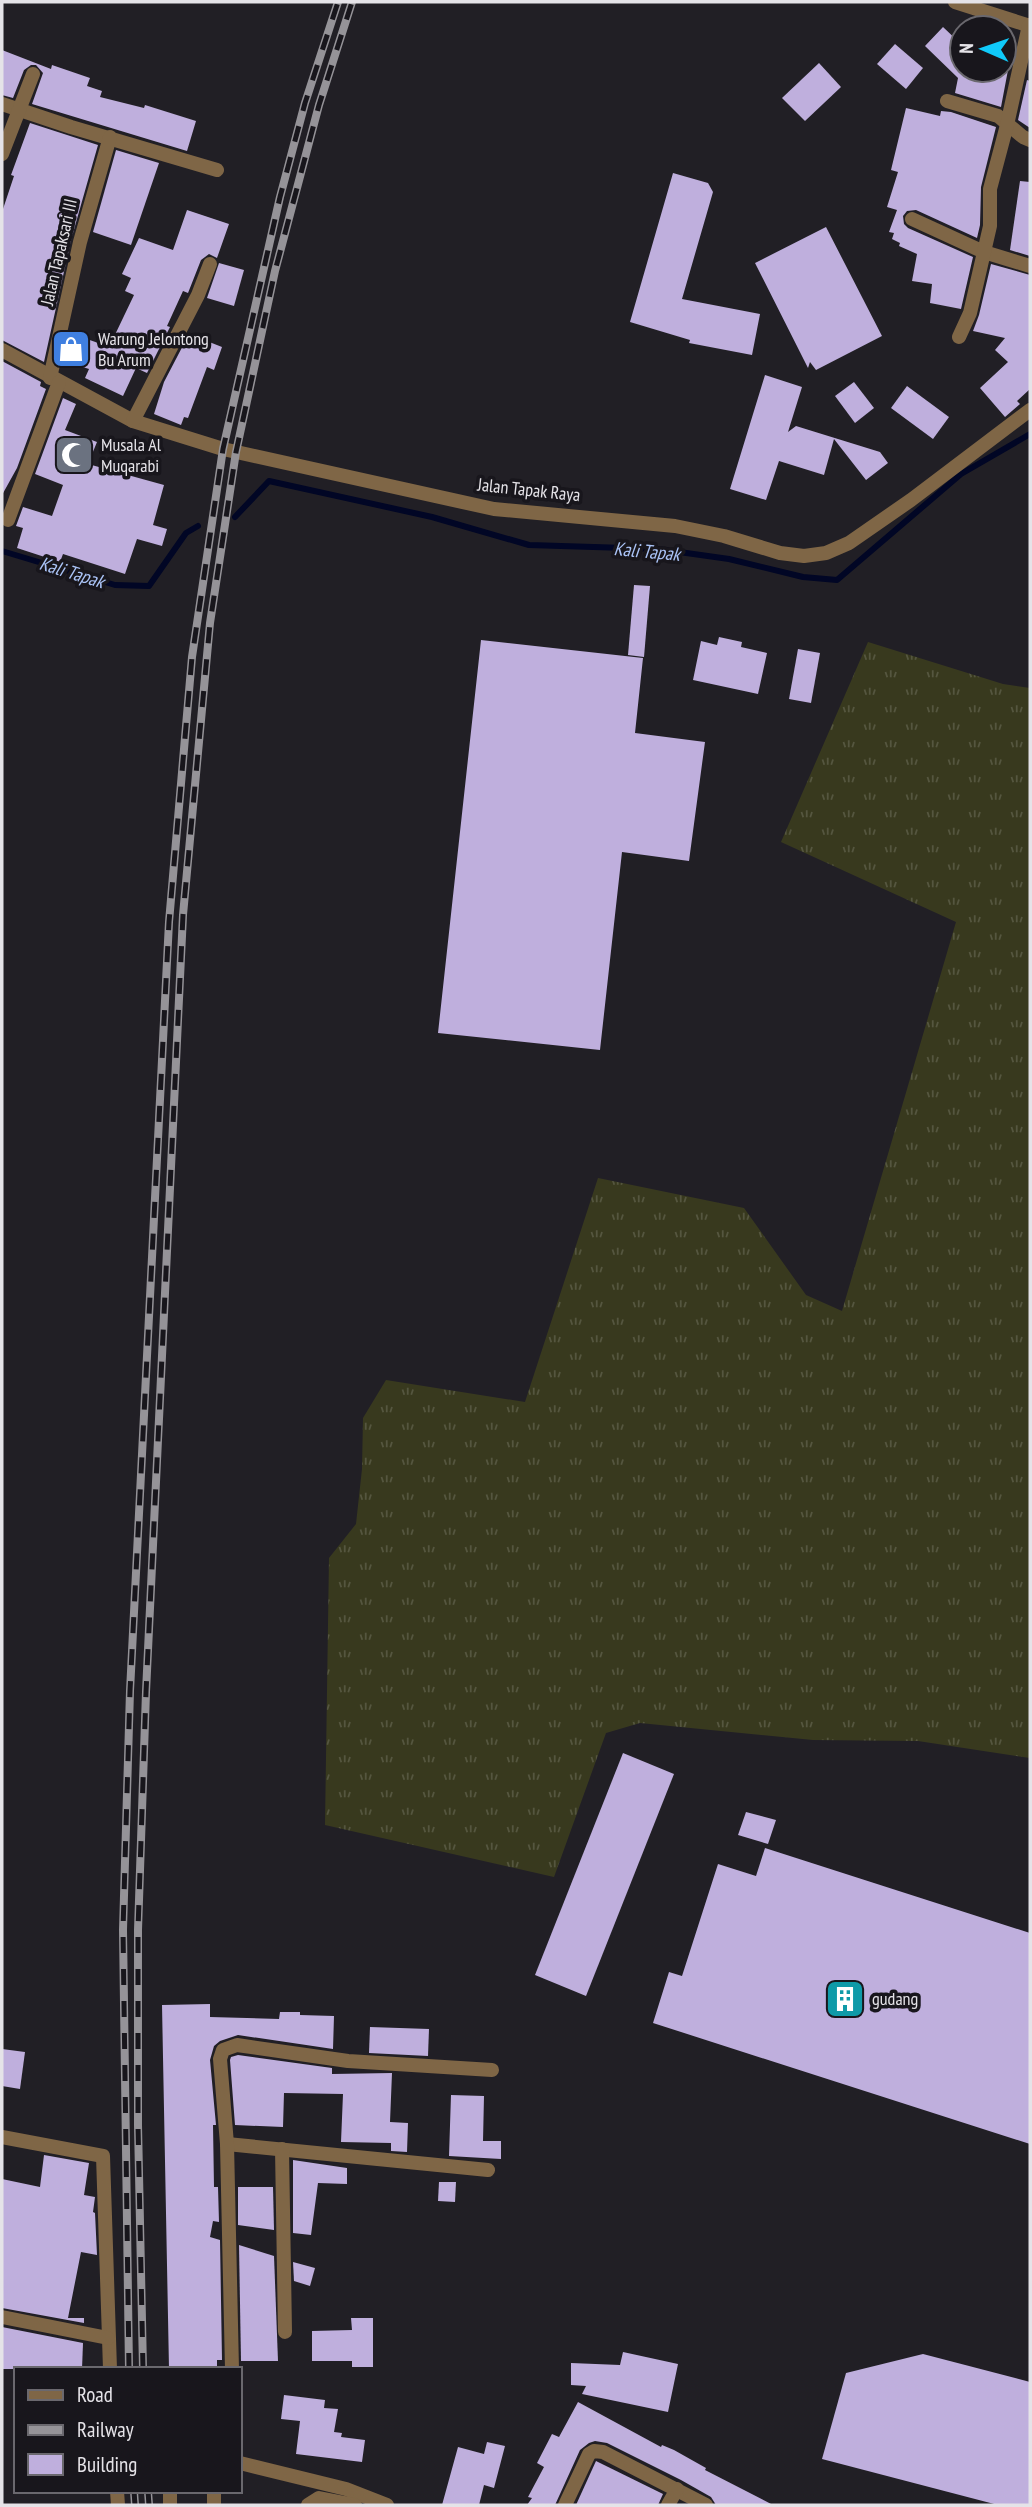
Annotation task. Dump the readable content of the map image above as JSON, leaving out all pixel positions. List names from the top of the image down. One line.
{"streets":{"street":["Jalan Tapaksari III","Jalan Tapak Raya"]},"crossings":[["Jalan Tapaksari III","Jalan Tapak Raya"]],"water":["Kali Tapak"],"places":{"shop":["Warung Jelontong Bu Arum"],"mosque":["Musala Al Muqarabi"],"building":["gudang"]},"legend":["Road","Railway","Building"],"north":"left"}
